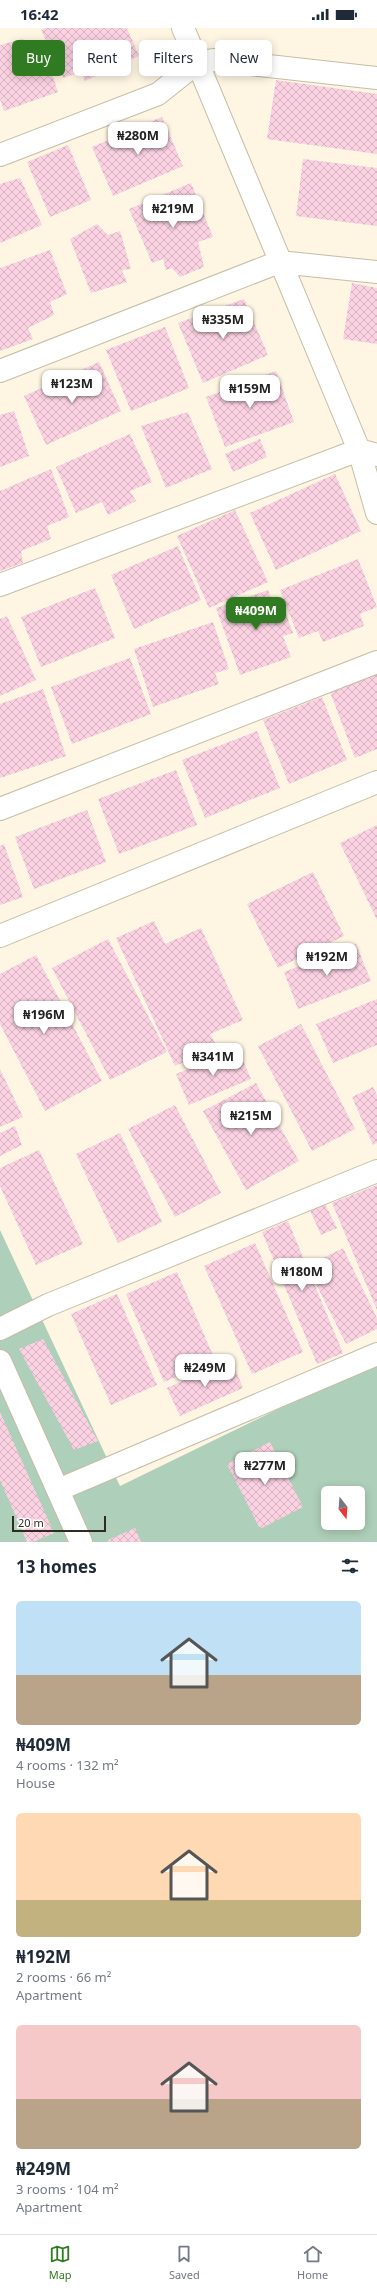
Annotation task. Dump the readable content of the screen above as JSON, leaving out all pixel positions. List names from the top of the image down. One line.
{"scale_bar":"20 m","north":"bottom","page":{"status":"16:42","chip":["Buy","Rent","Filters","New"],"price":["₦280M","₦219M","₦335M","₦123M","₦159M","₦409M","₦192M","₦196M","₦341M","₦215M","₦180M","₦249M","₦277M"],"scale":"20 m","heading":"13 homes","list":[{"name":"₦409M","note":"4 rooms · 132 m² · House"},{"name":"₦192M","note":"2 rooms · 66 m² · Apartment"},{"name":"₦249M","note":"3 rooms · 104 m² · Apartment"}],"tabs":["Map","Saved","Home"]}}
